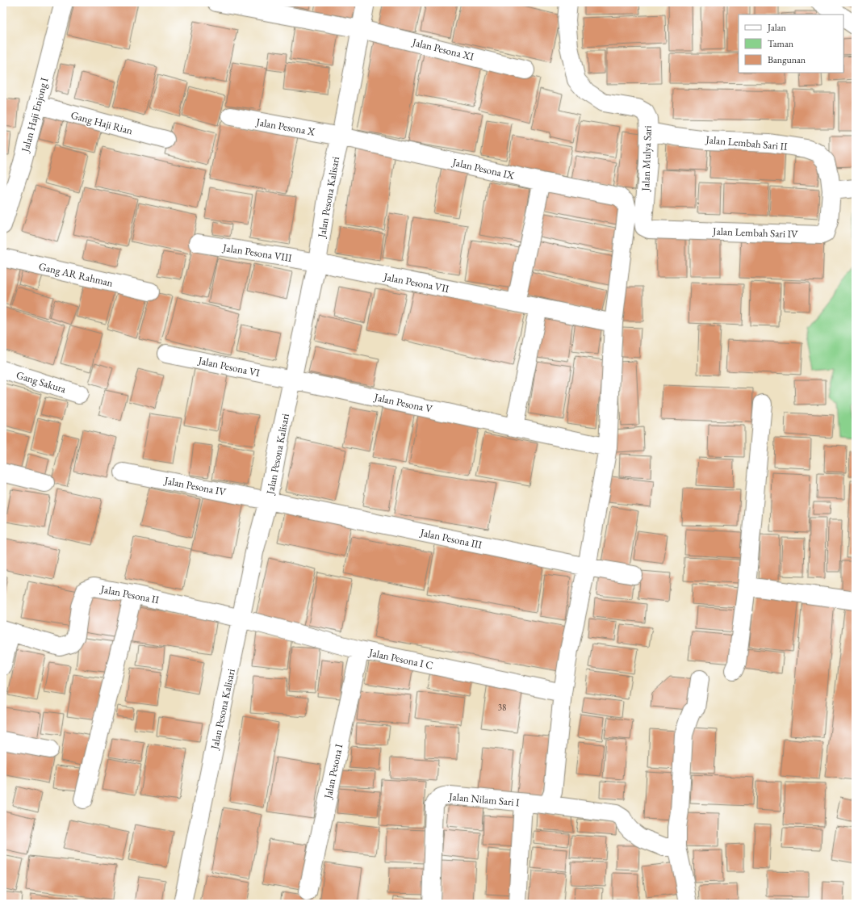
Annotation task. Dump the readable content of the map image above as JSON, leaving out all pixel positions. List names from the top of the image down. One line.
{"streets":{"street":["Jalan Pesona XI","Jalan Haji Enjong I","Gang Haji Rian","Jalan Pesona X","Jalan Lembah Sari II","Jalan Mulya Sari","Jalan Pesona IX","Jalan Pesona Kalisari","Jalan Lembah Sari IV","Jalan Pesona VIII","Gang AR Rahman","Jalan Pesona VII","Jalan Pesona VI","Gang Sakura","Jalan Pesona V","Jalan Pesona IV","Jalan Pesona III","Jalan Pesona II","Jalan Pesona I C","Jalan Pesona I","Jalan Nilam Sari I"]},"crossings":[["Jalan Pesona XI","Jalan Pesona Kalisari"],["Jalan Haji Enjong I","Gang Haji Rian"],["Jalan Pesona X","Jalan Pesona IX"],["Jalan Pesona X","Jalan Pesona Kalisari"],["Jalan Lembah Sari II","Jalan Mulya Sari"],["Jalan Lembah Sari II","Jalan Lembah Sari IV"],["Jalan Mulya Sari","Jalan Lembah Sari IV"],["Jalan Pesona IX","Jalan Pesona Kalisari"],["Jalan Pesona IX","Jalan Pesona VII"],["Jalan Pesona Kalisari","Jalan Pesona VIII"],["Jalan Pesona Kalisari","Jalan Pesona VII"],["Jalan Pesona Kalisari","Jalan Pesona VI"],["Jalan Pesona Kalisari","Jalan Pesona V"],["Jalan Pesona Kalisari","Jalan Pesona IV"],["Jalan Pesona Kalisari","Jalan Pesona III"],["Jalan Pesona Kalisari","Jalan Pesona II"],["Jalan Pesona Kalisari","Jalan Pesona I C"],["Jalan Pesona VIII","Jalan Pesona VII"],["Jalan Pesona VI","Jalan Pesona V"],["Jalan Pesona IV","Jalan Pesona III"],["Jalan Pesona II","Jalan Pesona I C"],["Jalan Pesona I C","Jalan Pesona I"]],"house_numbers":["38"],"legend":["Jalan","Taman","Bangunan"]}
